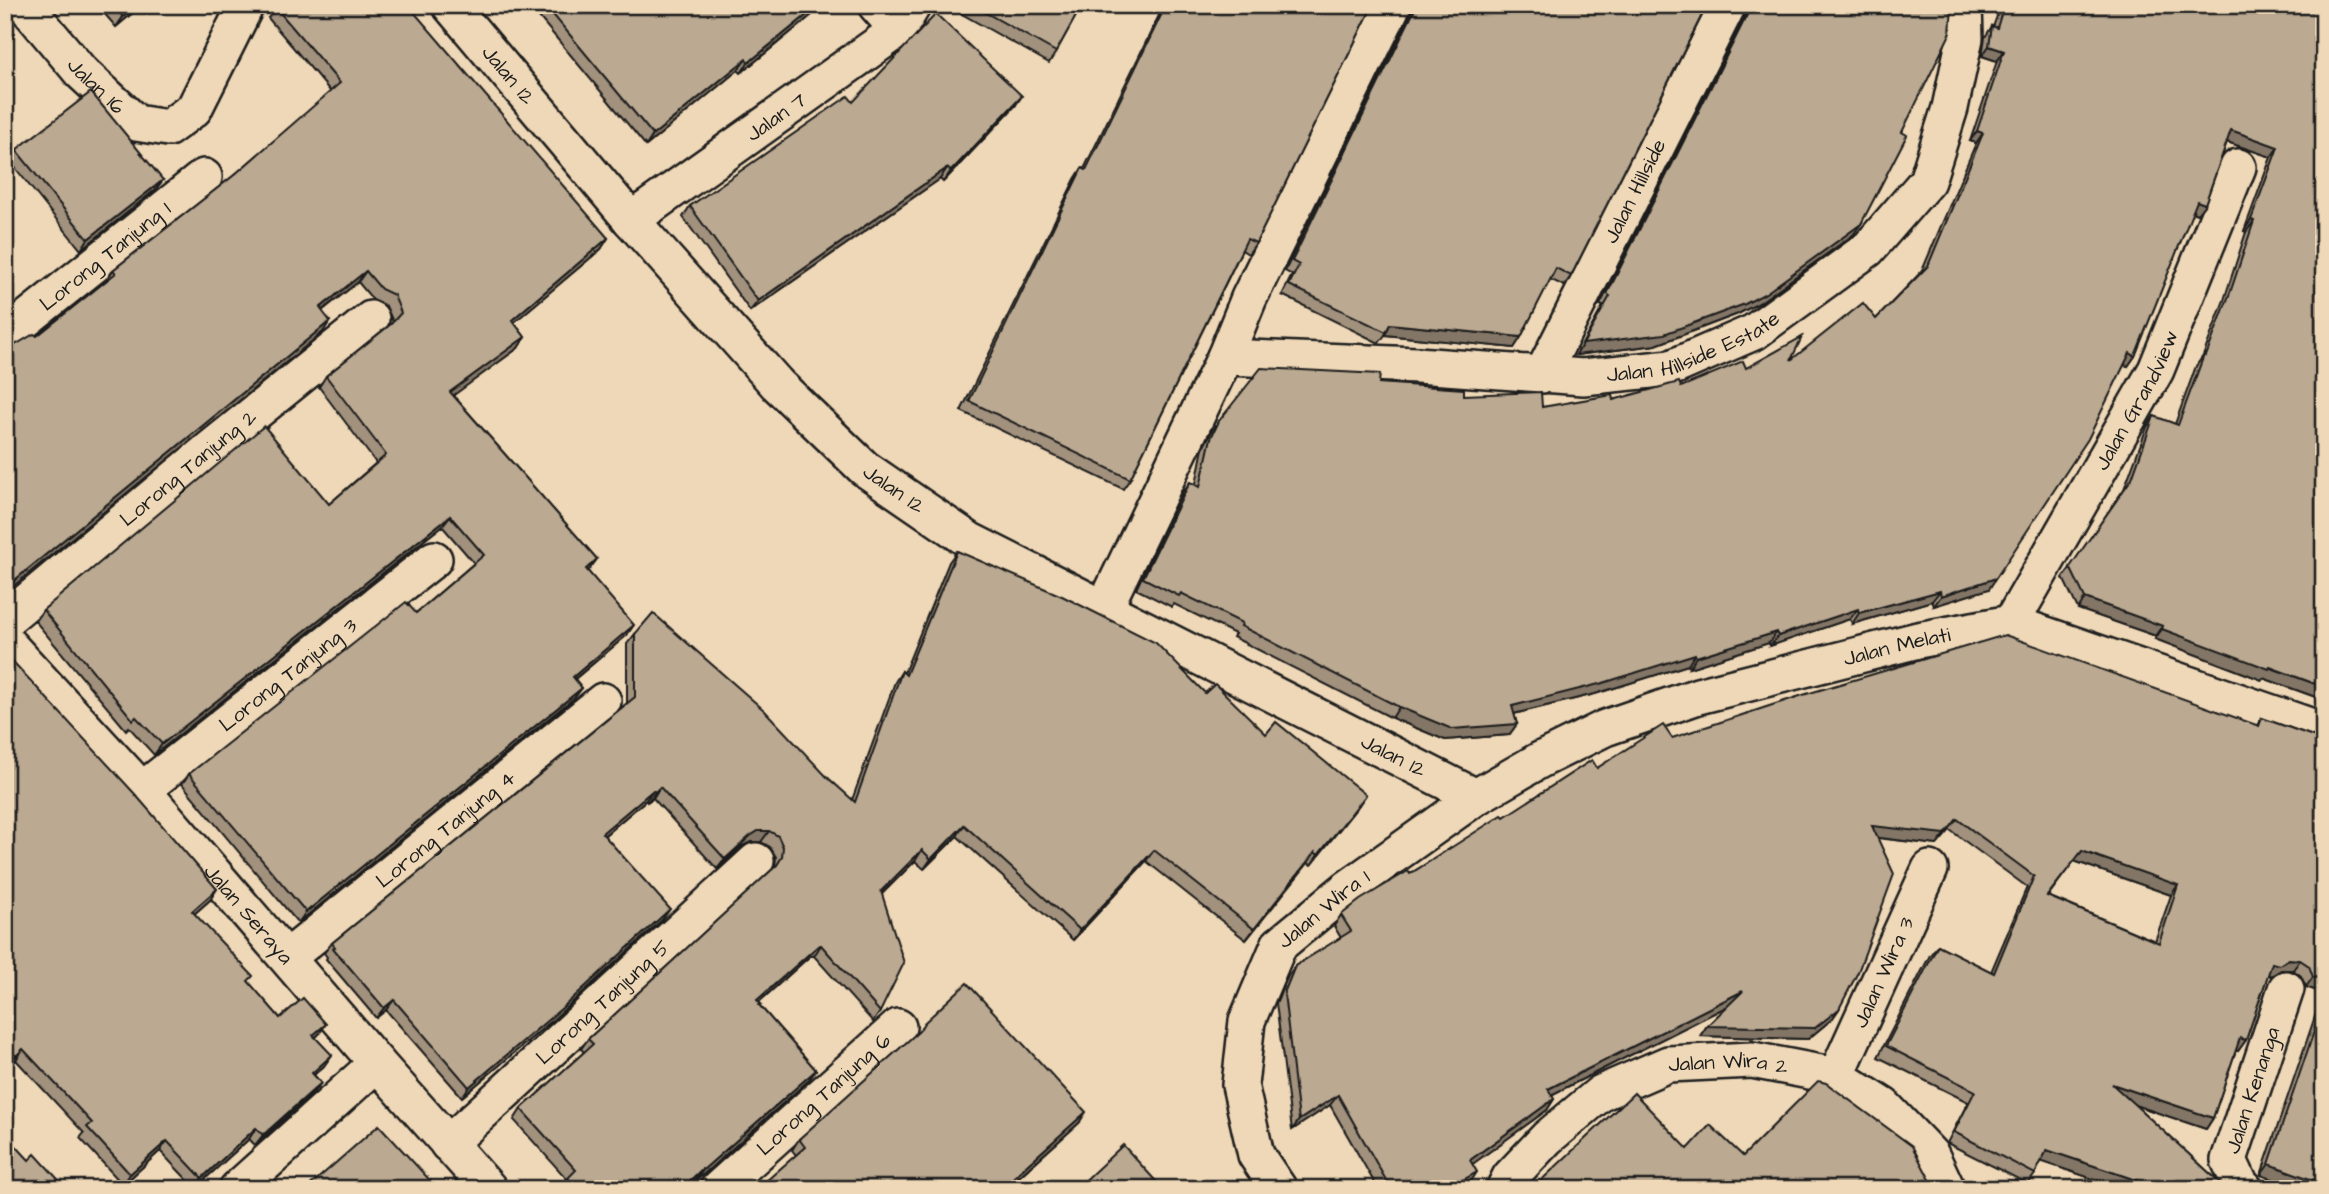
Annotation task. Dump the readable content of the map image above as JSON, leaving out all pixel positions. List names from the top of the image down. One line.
{"streets":{"street":["Jalan 12","Jalan 16","Jalan 7","Jalan Hillside","Lorong Tanjung 1","Jalan Hillside Estate","Jalan Grandview","Lorong Tanjung 2","Jalan Melati","Lorong Tanjung 3","Lorong Tanjung 4","Jalan Wira 1","Jalan Seraya","Jalan Wira 3","Lorong Tanjung 5","Jalan Wira 2","Jalan Kenanga","Lorong Tanjung 6"]},"crossings":[["Jalan 12","Jalan 7"],["Jalan 12","Jalan Melati"],["Jalan 12","Jalan Wira 1"],["Jalan Hillside","Jalan Hillside Estate"],["Jalan Grandview","Jalan Melati"],["Jalan Melati","Jalan Wira 1"],["Lorong Tanjung 3","Jalan Seraya"],["Lorong Tanjung 4","Jalan Seraya"],["Jalan Seraya","Lorong Tanjung 5"],["Jalan Wira 3","Jalan Wira 2"]]}
